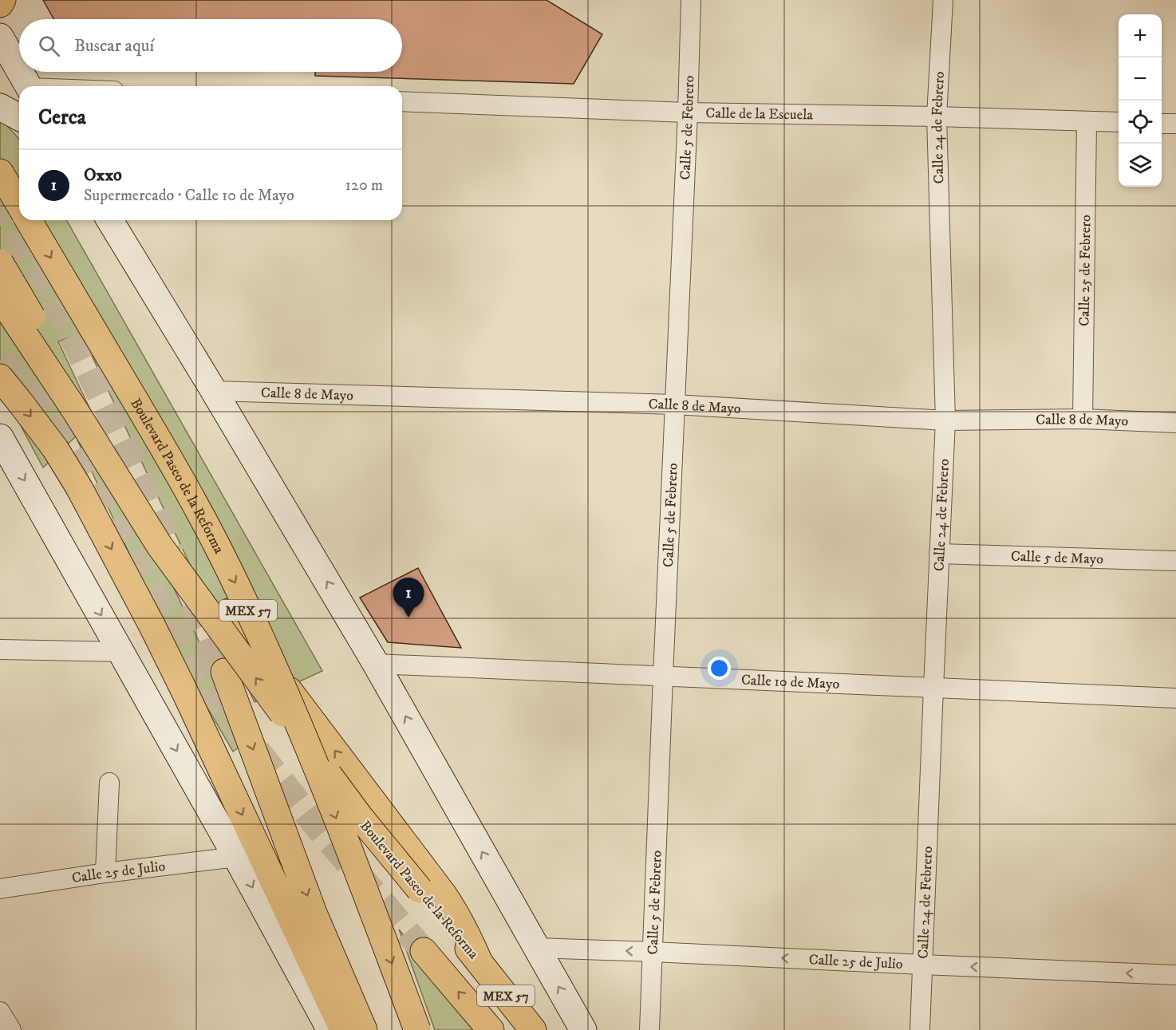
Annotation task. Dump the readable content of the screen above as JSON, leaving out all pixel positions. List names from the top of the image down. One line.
{"streets":{"highway":["Boulevard Paseo de la Reforma","MEX 57"],"street":["Calle de la Escuela","Calle 5 de Febrero","Calle 24 de Febrero","Calle 25 de Febrero","Calle 8 de Mayo","Calle 5 de Mayo","Calle 10 de Mayo","Calle 25 de Julio"]},"crossings":[["Calle de la Escuela","Calle 5 de Febrero"],["Calle de la Escuela","Calle 24 de Febrero"],["Calle de la Escuela","Calle 25 de Febrero"],["Calle 5 de Febrero","Calle 8 de Mayo"],["Calle 5 de Febrero","Calle 10 de Mayo"],["Calle 5 de Febrero","Calle 25 de Julio"],["Calle 24 de Febrero","Calle 8 de Mayo"],["Calle 24 de Febrero","Calle 5 de Mayo"],["Calle 24 de Febrero","Calle 10 de Mayo"],["Calle 24 de Febrero","Calle 25 de Julio"],["Calle 25 de Febrero","Calle 8 de Mayo"]],"one_way":["Calle 25 de Julio"],"page":{"map_buttons":["+","−"],"search":"Buscar aquí","heading":"Cerca","list":[{"mark":"1","name":"Oxxo","note":"Supermercado · Calle 10 de Mayo","value":"120 m"}],"pins":"1"}}
